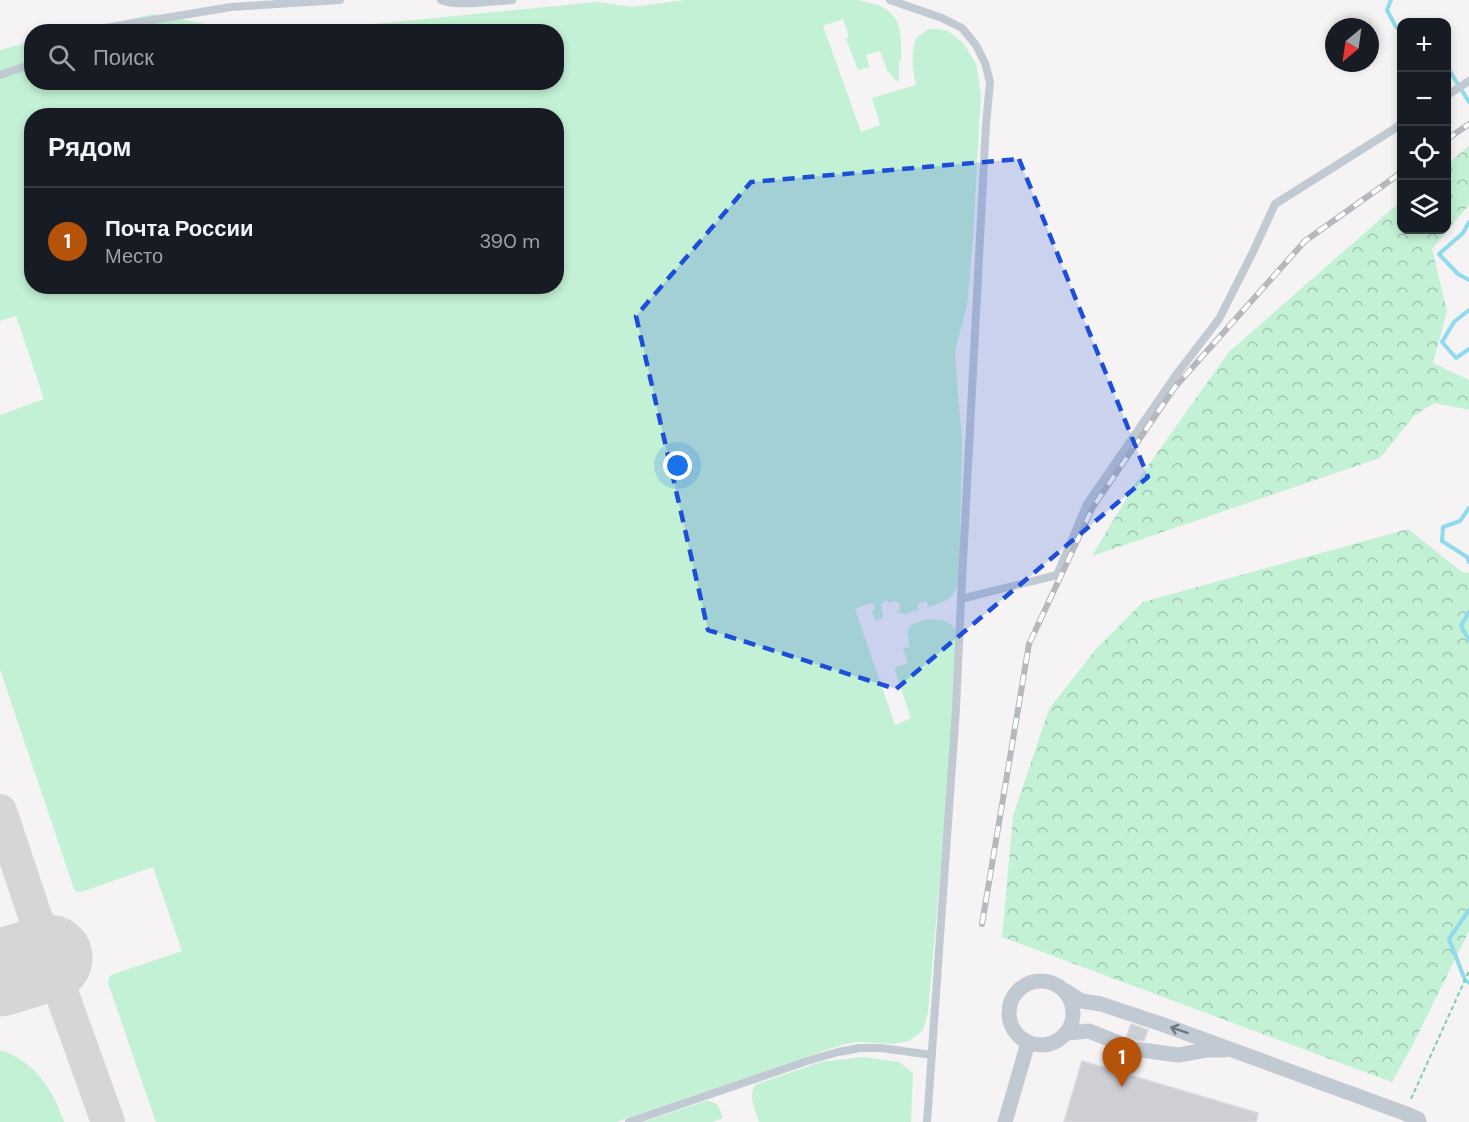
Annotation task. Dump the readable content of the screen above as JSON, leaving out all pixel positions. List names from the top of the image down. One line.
{"north":"bottom left","page":{"map_buttons":["+","−"],"search":"Поиск","heading":"Рядом","list":[{"mark":"1","name":"Почта России","note":"Место","value":"390 m"}],"pins":"1"}}
